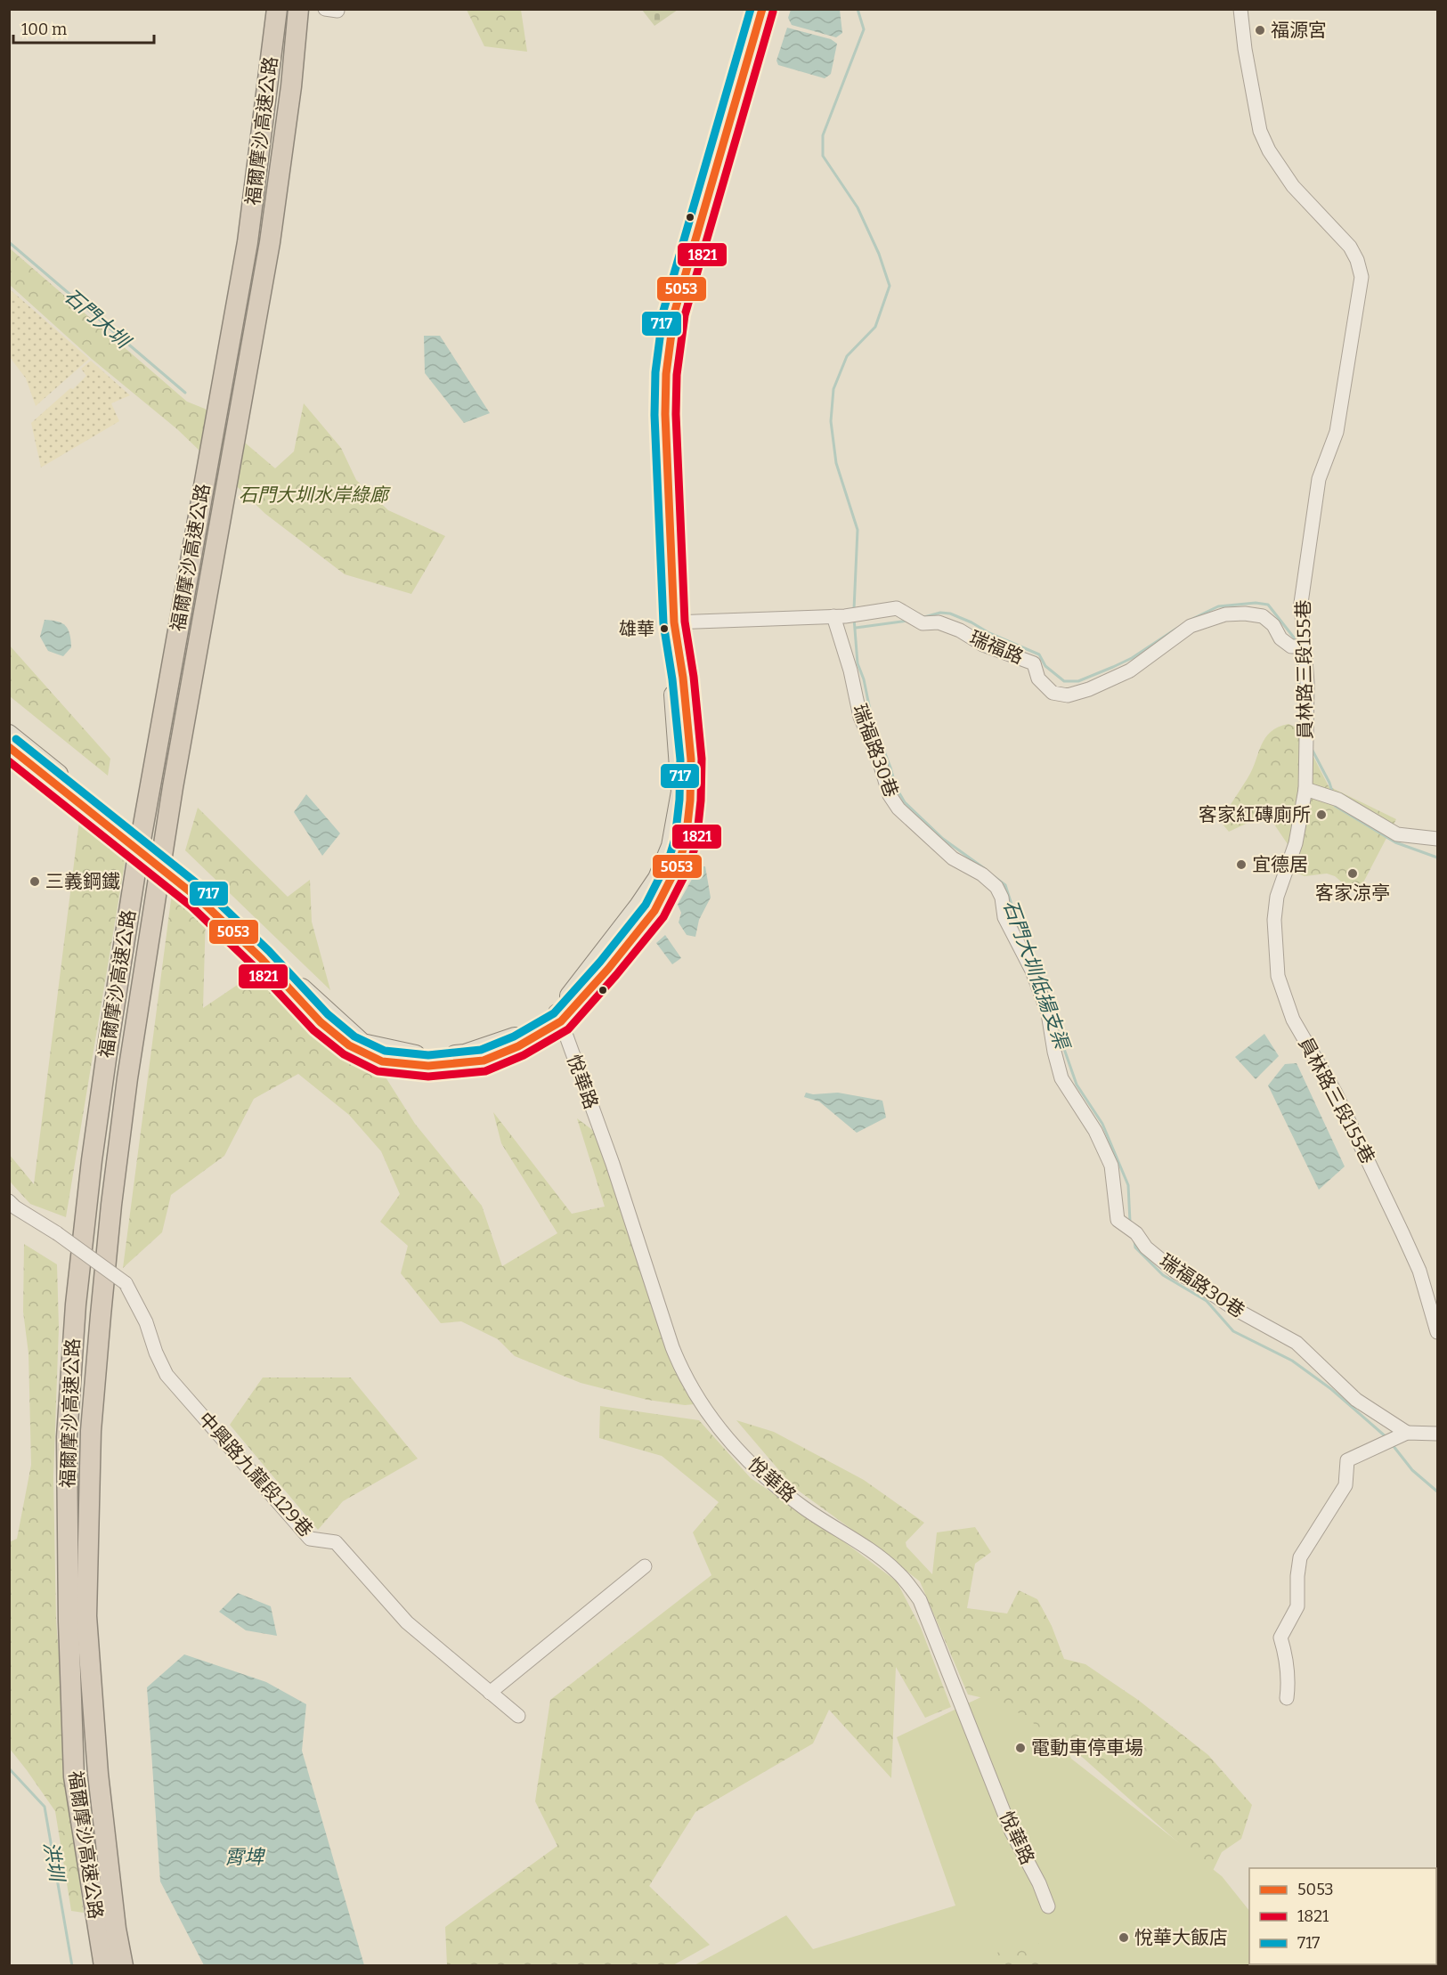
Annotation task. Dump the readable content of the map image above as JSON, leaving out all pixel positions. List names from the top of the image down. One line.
{"streets":{"highway":["福爾摩沙高速公路"],"street":["瑞福路","員林路三段155巷","瑞福路30巷","悅華路","中興路九龍段129巷"]},"crossings":[["瑞福路","員林路三段155巷"],["瑞福路","瑞福路30巷"]],"water":["石門大圳","石門大圳低揚支渠","霄埤","洪圳"],"parks":["石門大圳水岸綠廊"],"places":["福源宮","雄華","客家紅磚廁所","宜德居","客家涼亭","三義鋼鐵","電動車停車場","悅華大飯店"],"lines":["transit line 5053","transit line 717","transit line 1821"],"legend":["5053","1821","717"],"scale_bar":"100 m"}
